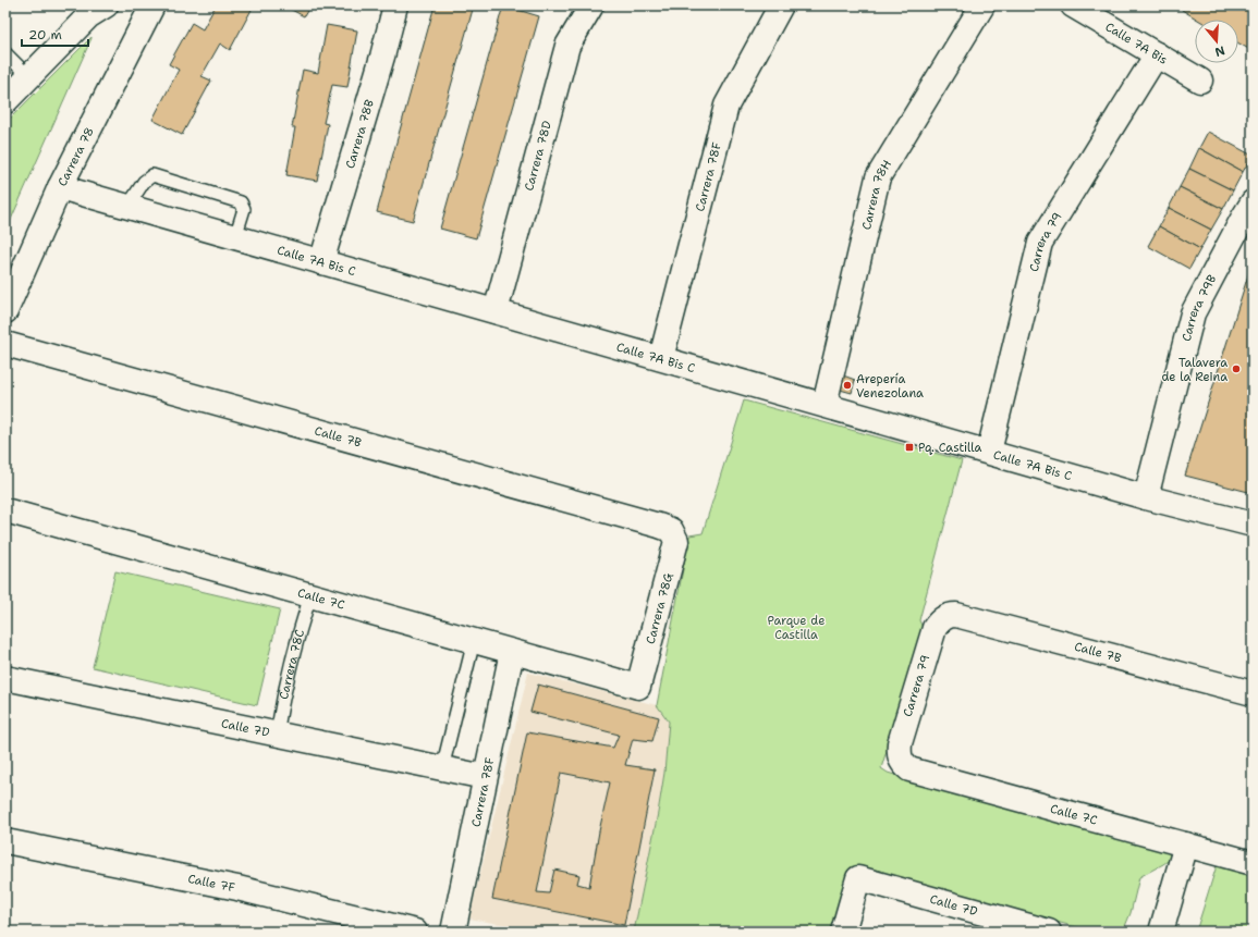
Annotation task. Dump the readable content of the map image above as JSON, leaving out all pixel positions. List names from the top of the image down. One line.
{"streets":{"street":["Calle 7A Bis","Carrera 78B","Carrera 78D","Carrera 78","Carrera 78F","Carrera 78H","Carrera 79","Calle 7A Bis C","Carrera 79B","Calle 7B","Calle 7C","Carrera 78G","Calle 7D","Calle 7F"],"lane":["Carrera 78C"]},"crossings":[["Calle 7A Bis","Carrera 79"],["Carrera 78B","Calle 7A Bis C"],["Carrera 78D","Calle 7A Bis C"],["Carrera 78","Calle 7A Bis C"],["Carrera 78F","Calle 7A Bis C"],["Carrera 78F","Calle 7C"],["Carrera 78F","Calle 7D"],["Carrera 78H","Calle 7A Bis C"],["Carrera 79","Calle 7A Bis C"],["Carrera 79","Calle 7B"],["Carrera 79","Calle 7C"],["Calle 7A Bis C","Carrera 79B"],["Calle 7B","Carrera 78G"],["Calle 7C","Carrera 78G"],["Calle 7C","Carrera 78C"],["Carrera 78C","Calle 7D"]],"parks":["Parque de Castilla"],"places":{"other":["Talavera de la Reina","Arepería Venezolana"],"transit":["Pq. Castilla"]},"scale_bar":"20 m","north":"bottom"}
